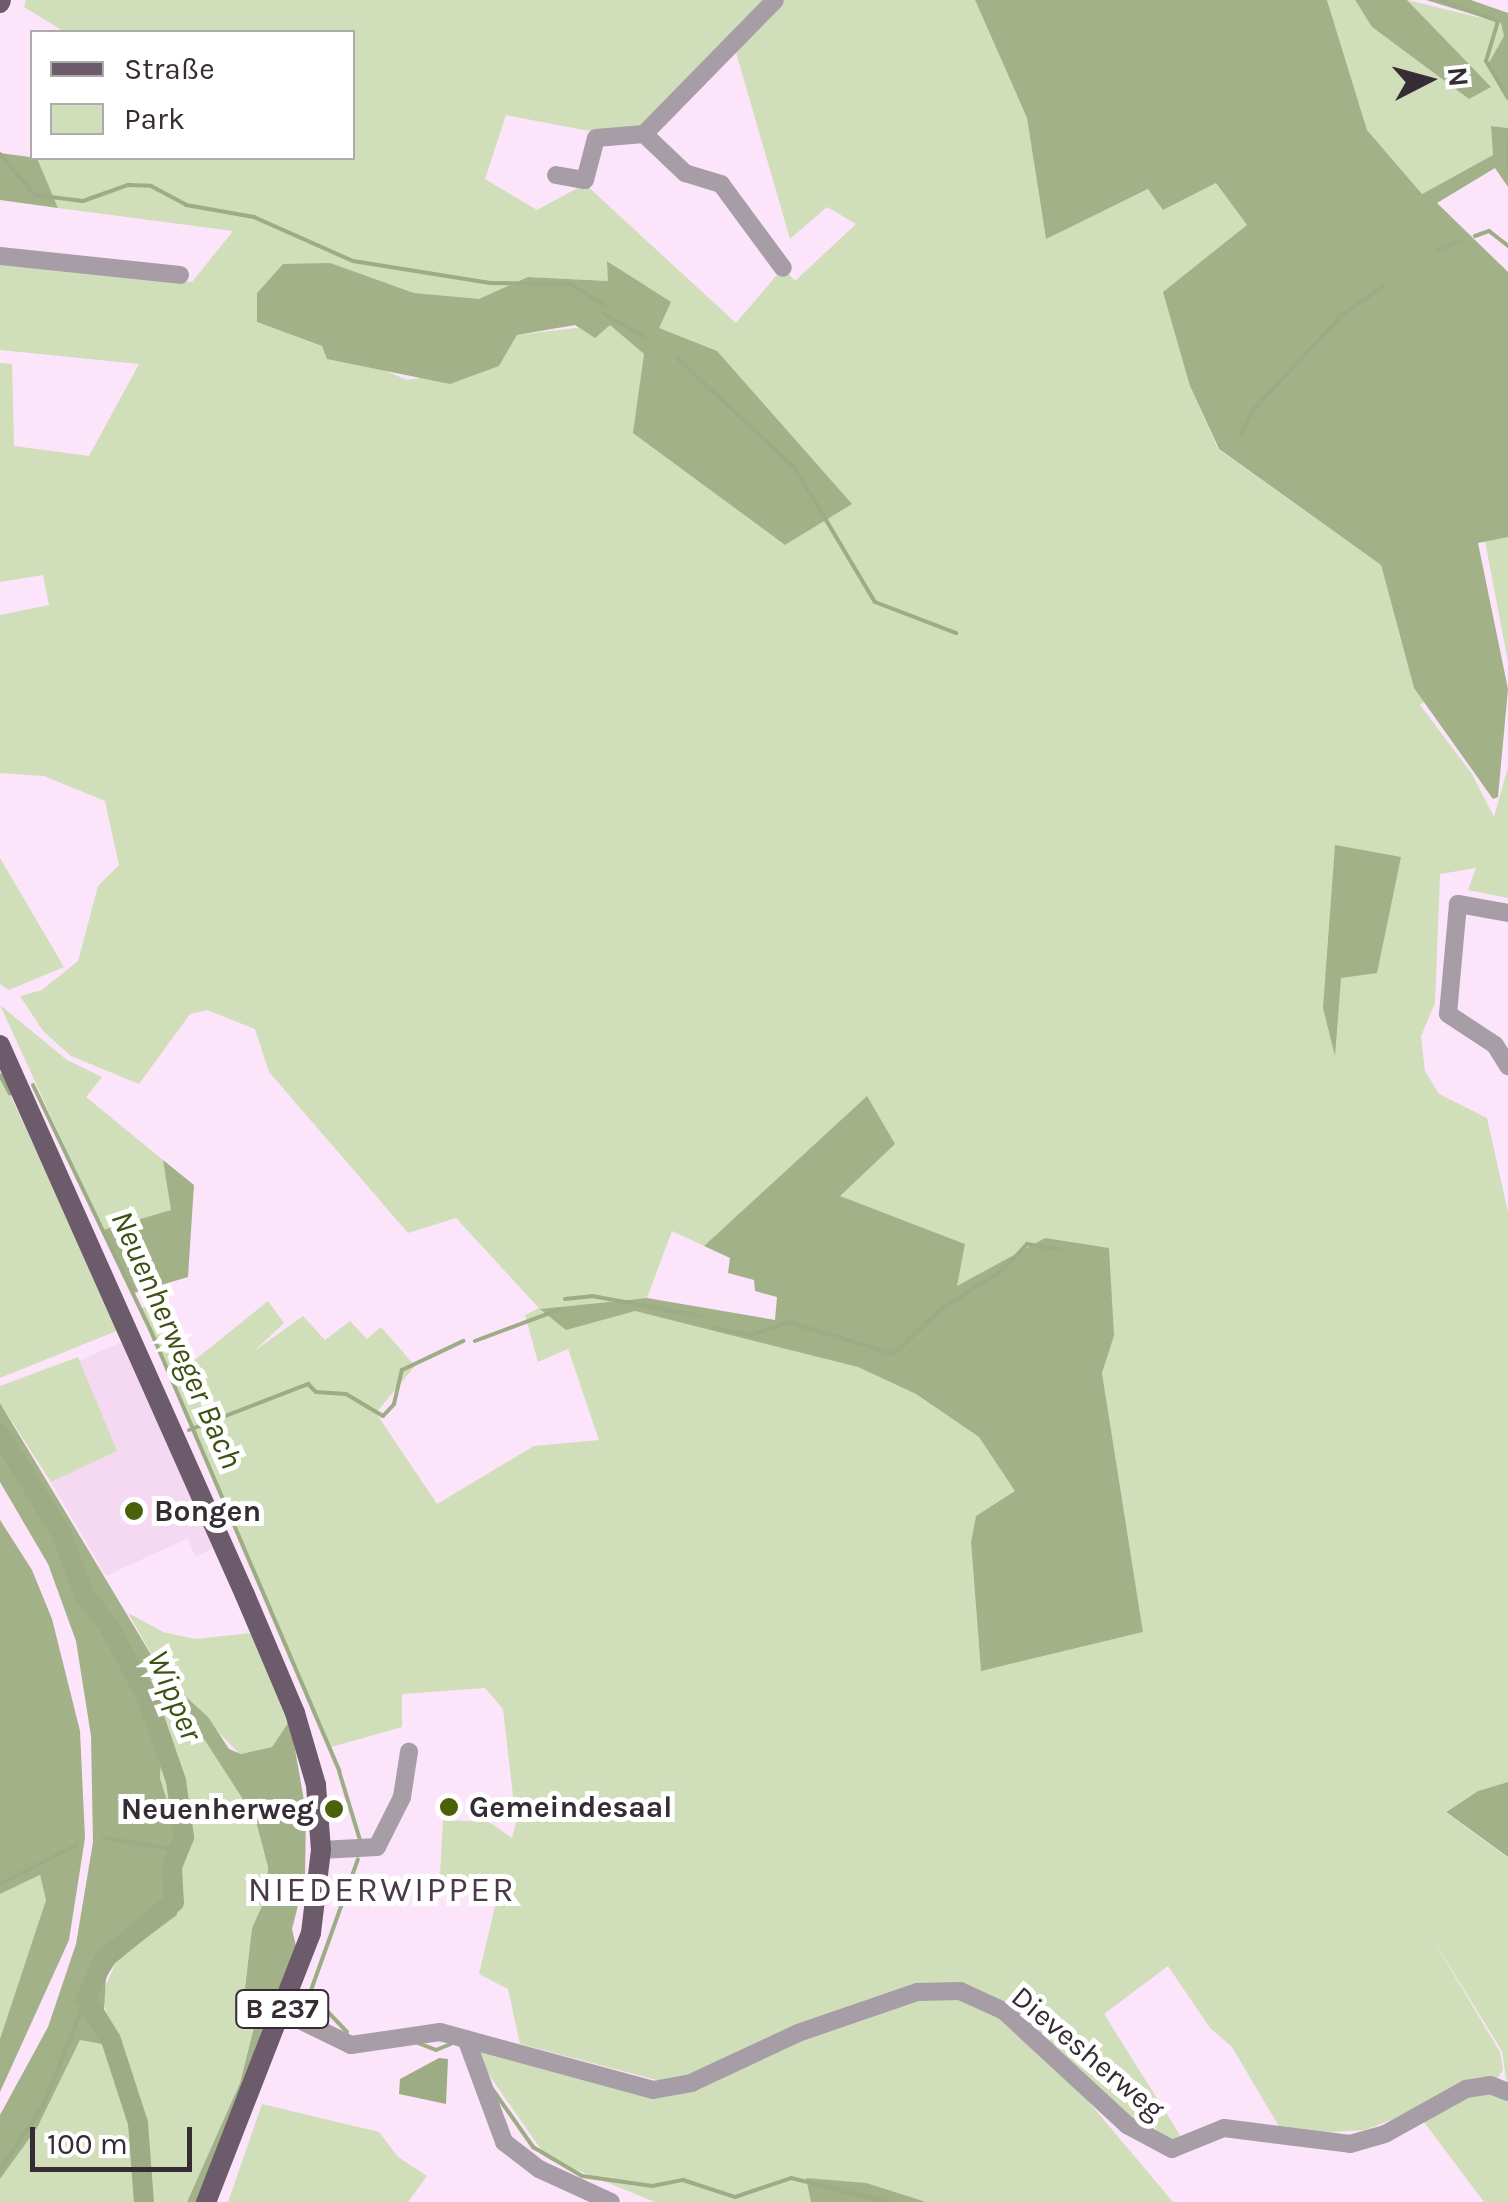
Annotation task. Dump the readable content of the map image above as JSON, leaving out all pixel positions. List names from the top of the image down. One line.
{"streets":{"main road":["B 237"],"street":["Dievesherweg"]},"districts":["NIEDERWIPPER"],"water":["Neuenherweger Bach","Wipper"],"places":["Bongen","Gemeindesaal","Neuenherweg"],"legend":["Straße","Park"],"scale_bar":"100 m","north":"right"}
